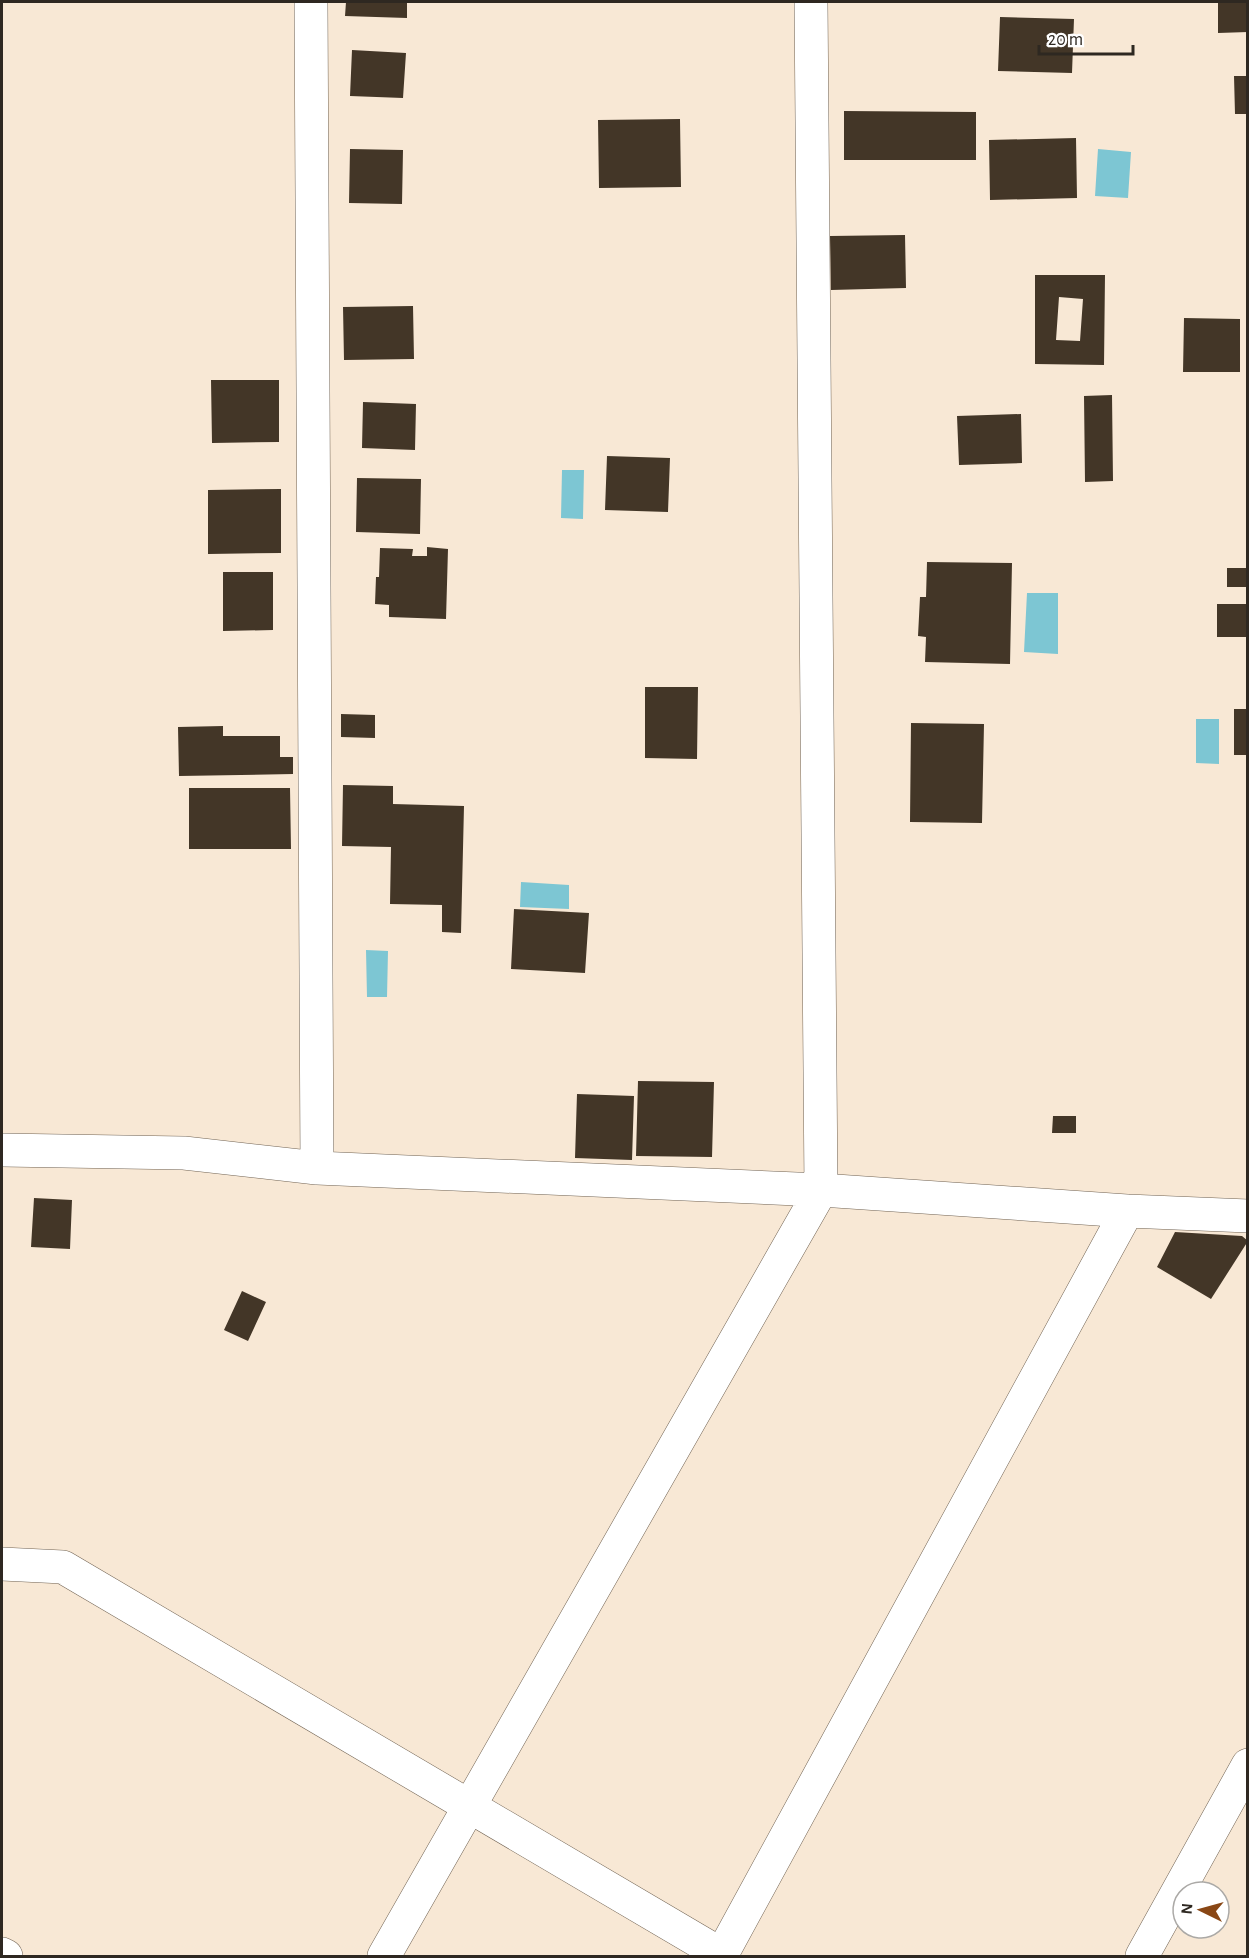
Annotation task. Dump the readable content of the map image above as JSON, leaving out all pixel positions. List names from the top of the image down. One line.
{"scale_bar":"20 m","north":"left"}
